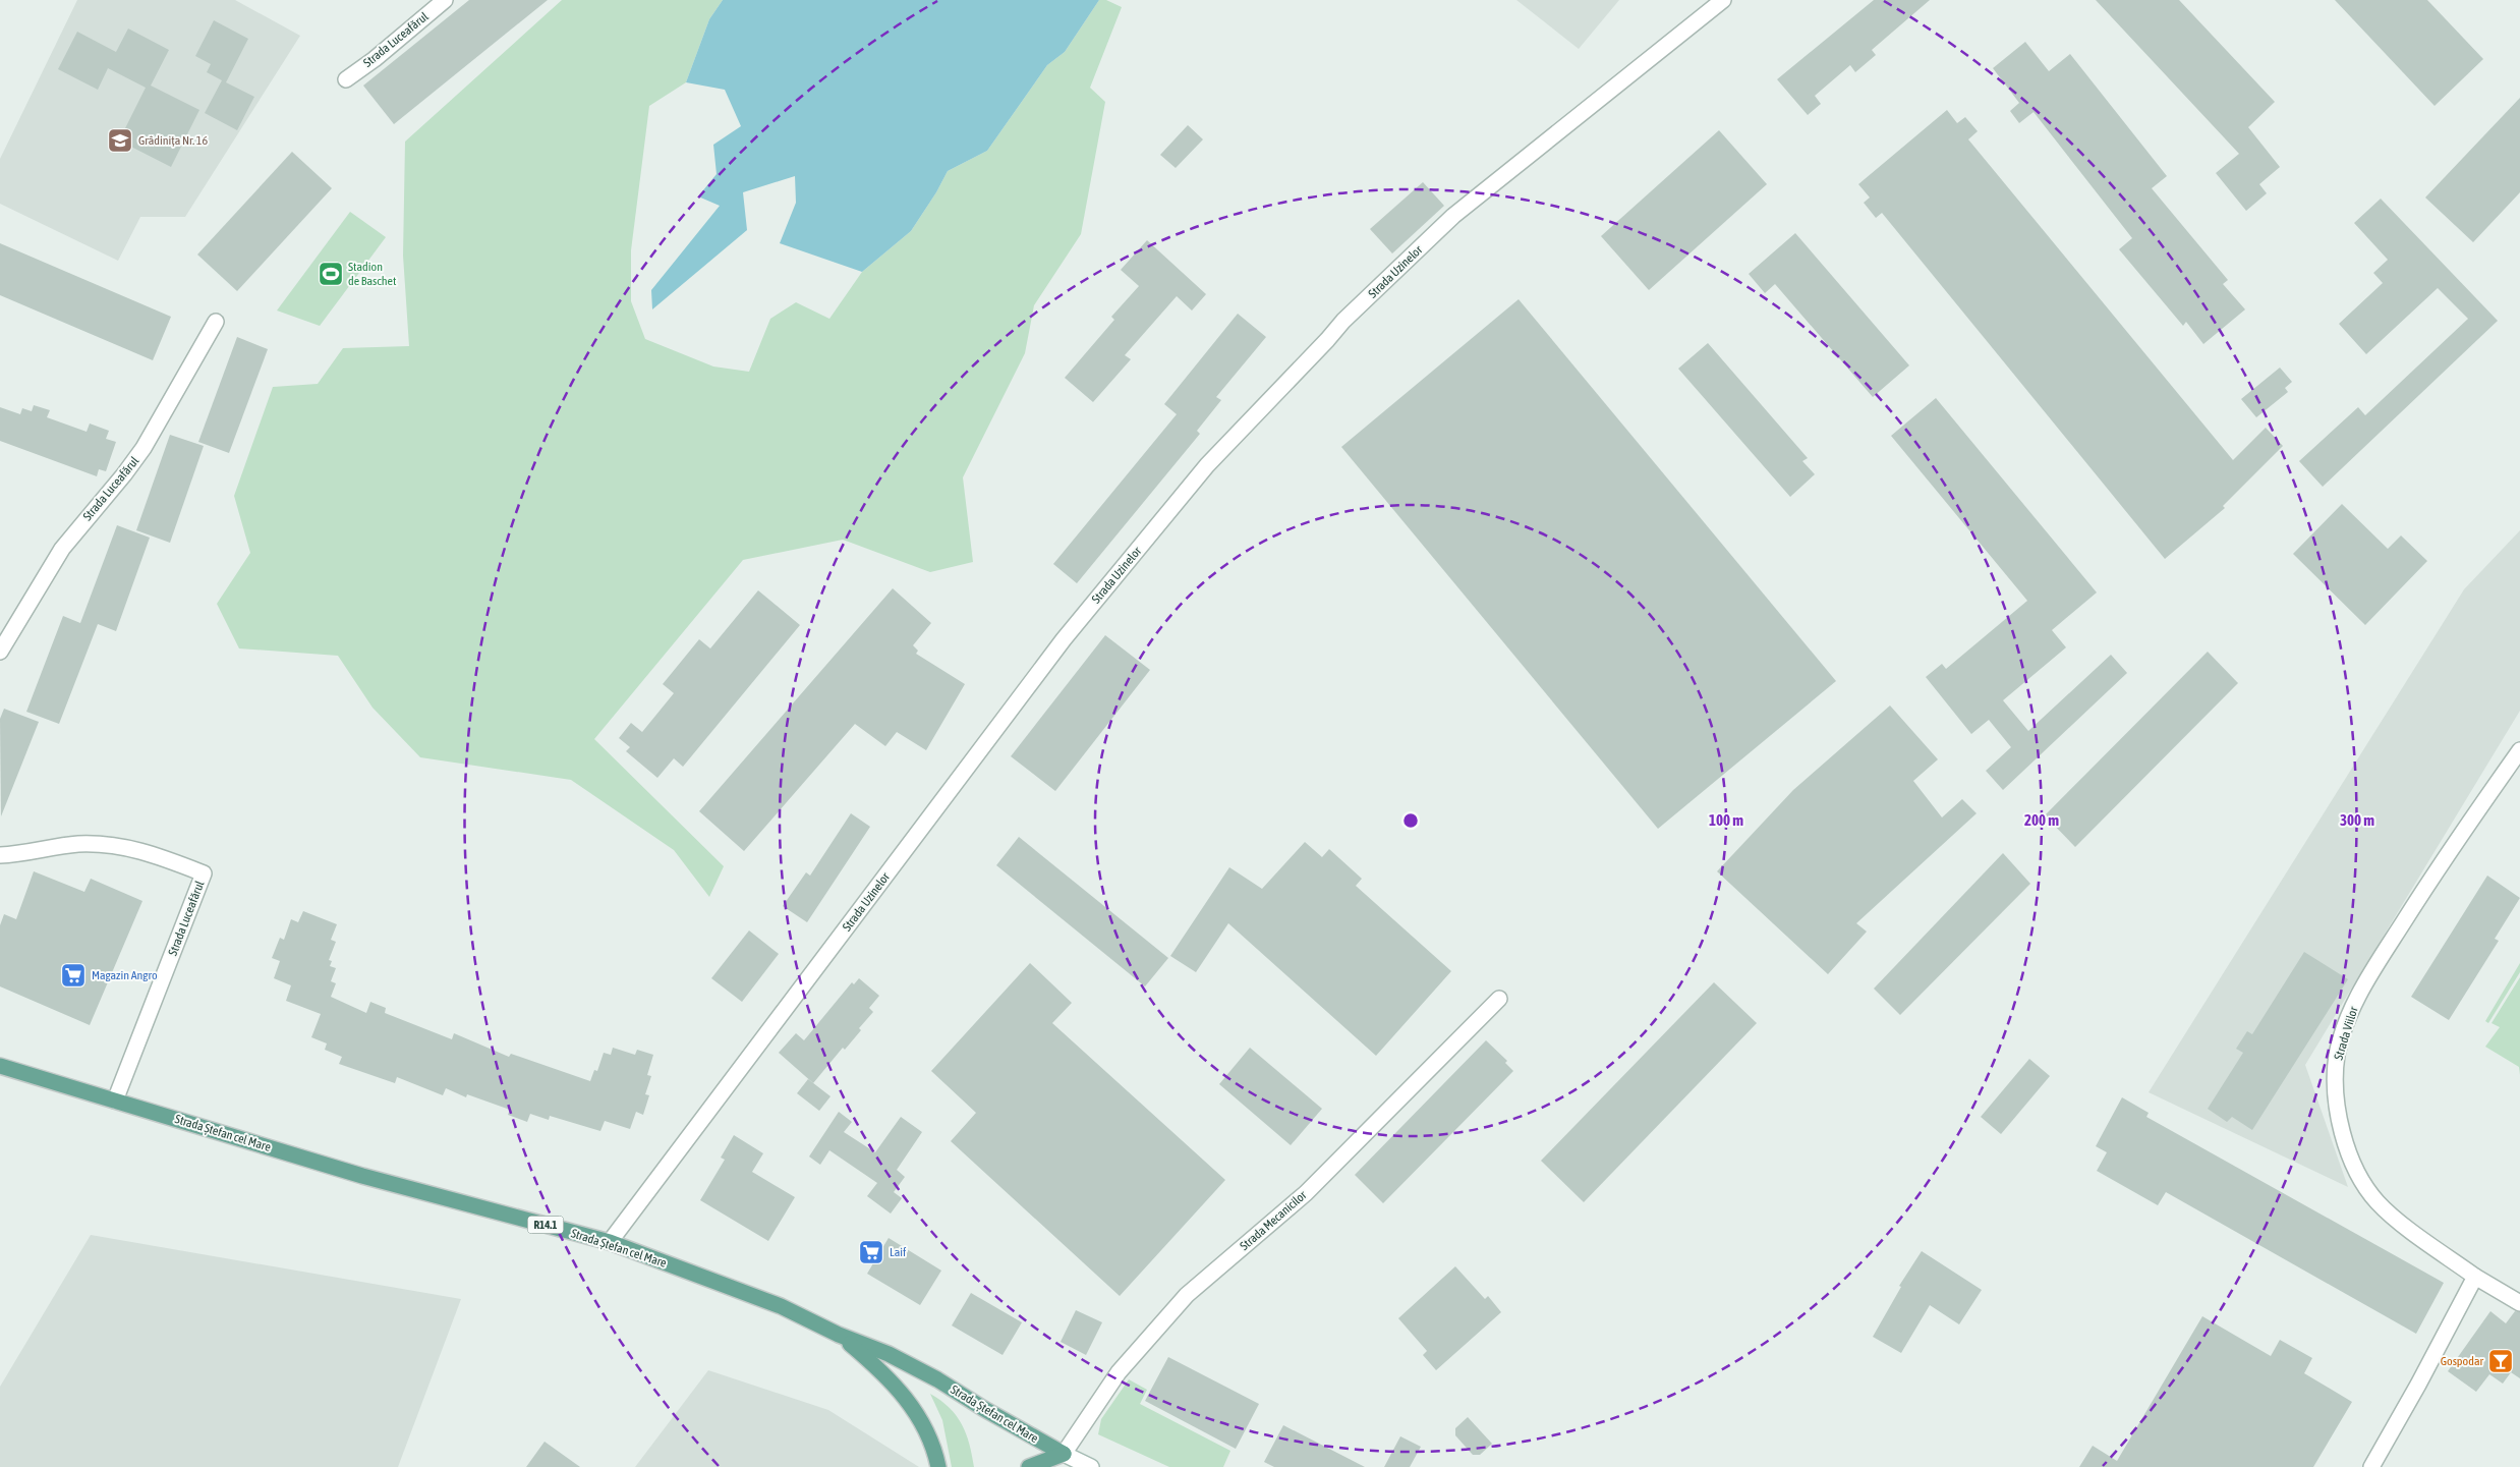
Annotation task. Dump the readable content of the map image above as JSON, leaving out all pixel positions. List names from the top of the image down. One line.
{"streets":{"main road":["Strada Ștefan cel Mare","R14.1"],"street":["Strada Luceafărul","Strada Uzinelor","Strada Viilor","Strada Mecanicilor"]},"crossings":[["Strada Luceafărul","Strada Ștefan cel Mare"],["Strada Uzinelor","Strada Ștefan cel Mare"],["Strada Ștefan cel Mare","Strada Mecanicilor"],["Strada Ștefan cel Mare","R14.1"]],"places":{"school or university":["Grădinița Nr. 16"],"sports":["Stadion de Baschet"],"supermarket":["Magazin Angro","Laif"],"bar":["Gospodar"]},"rings":["100 m","200 m","300 m"]}
